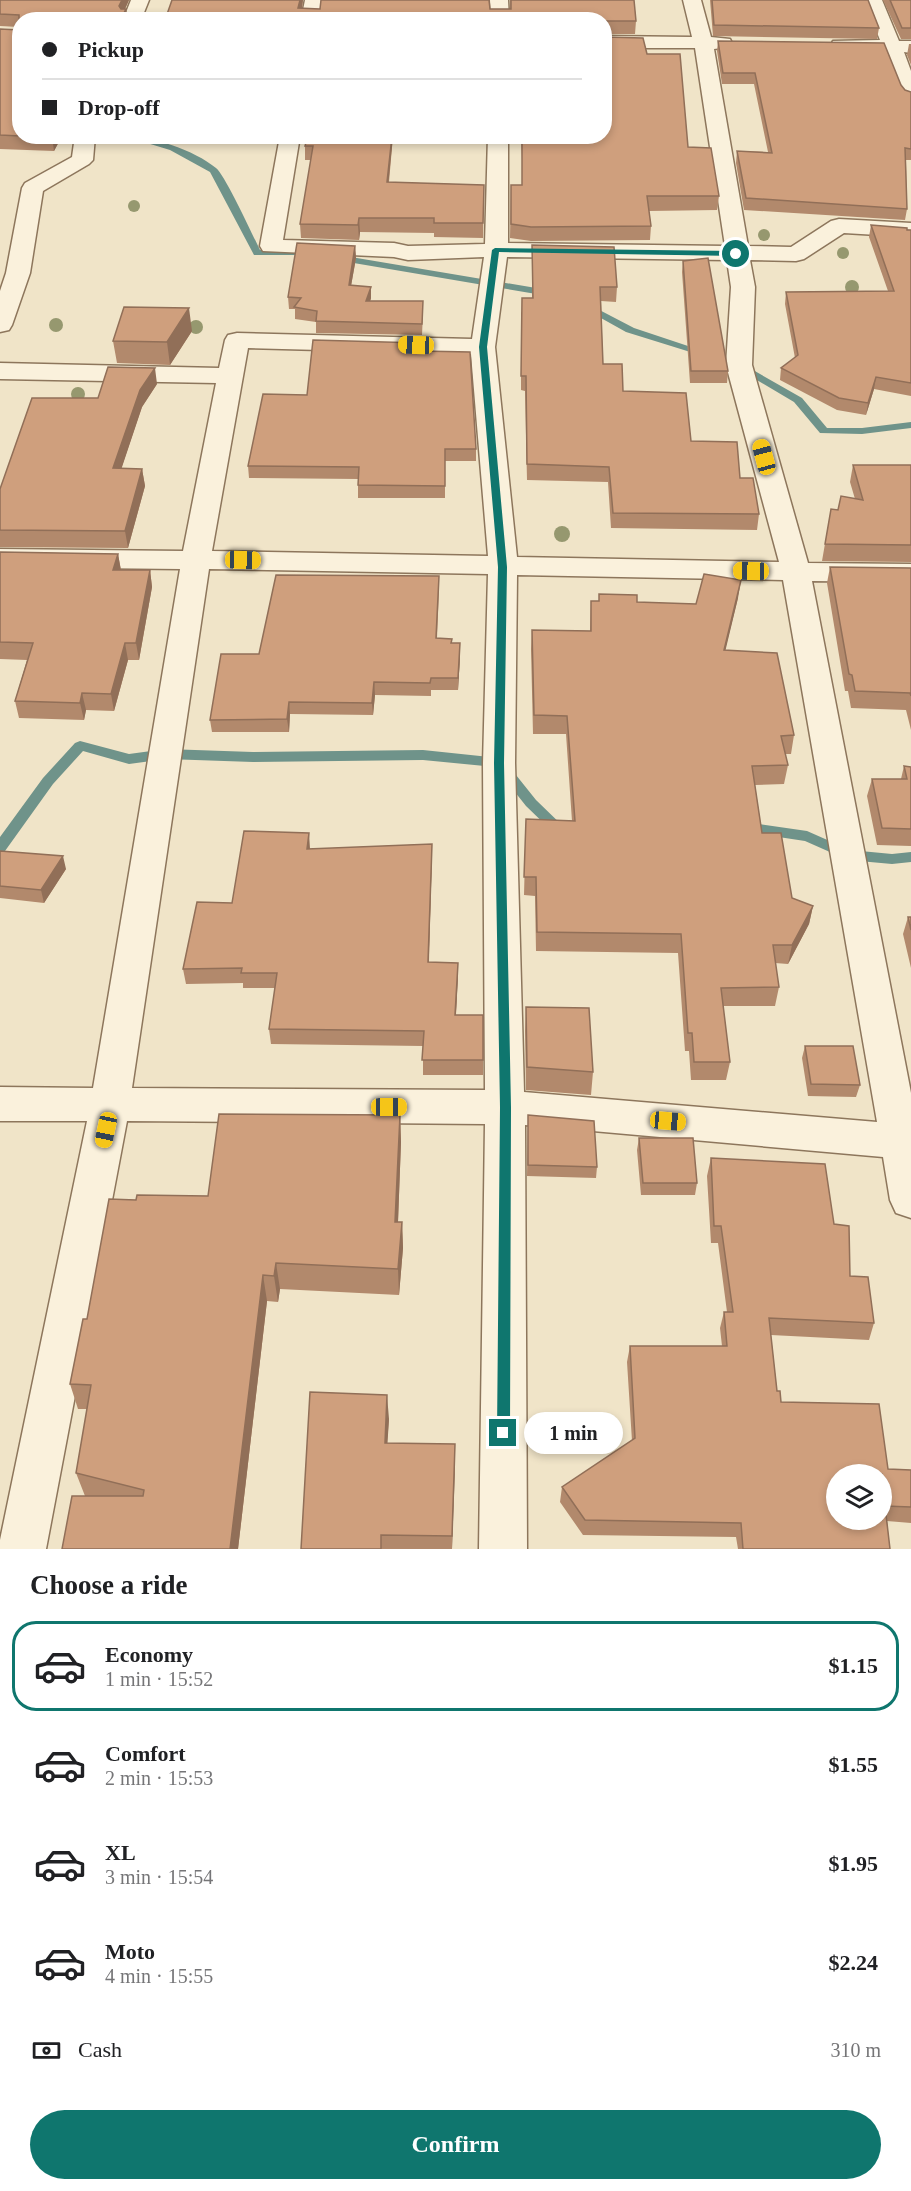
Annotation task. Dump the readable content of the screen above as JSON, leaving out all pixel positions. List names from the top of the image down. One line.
{"page":{"banner":["Pickup","Drop-off"],"bubble":"1 min","heading":"Choose a ride","list":[{"name":"Economy","note":"1 min · 15:52","value":"$1.15"},{"name":"Comfort","note":"2 min · 15:53","value":"$1.55"},{"name":"XL","note":"3 min · 15:54","value":"$1.95"},{"name":"Moto","note":"4 min · 15:55","value":"$2.24"}],"pay":["Cash","310 m"],"buttons":"Confirm"}}
